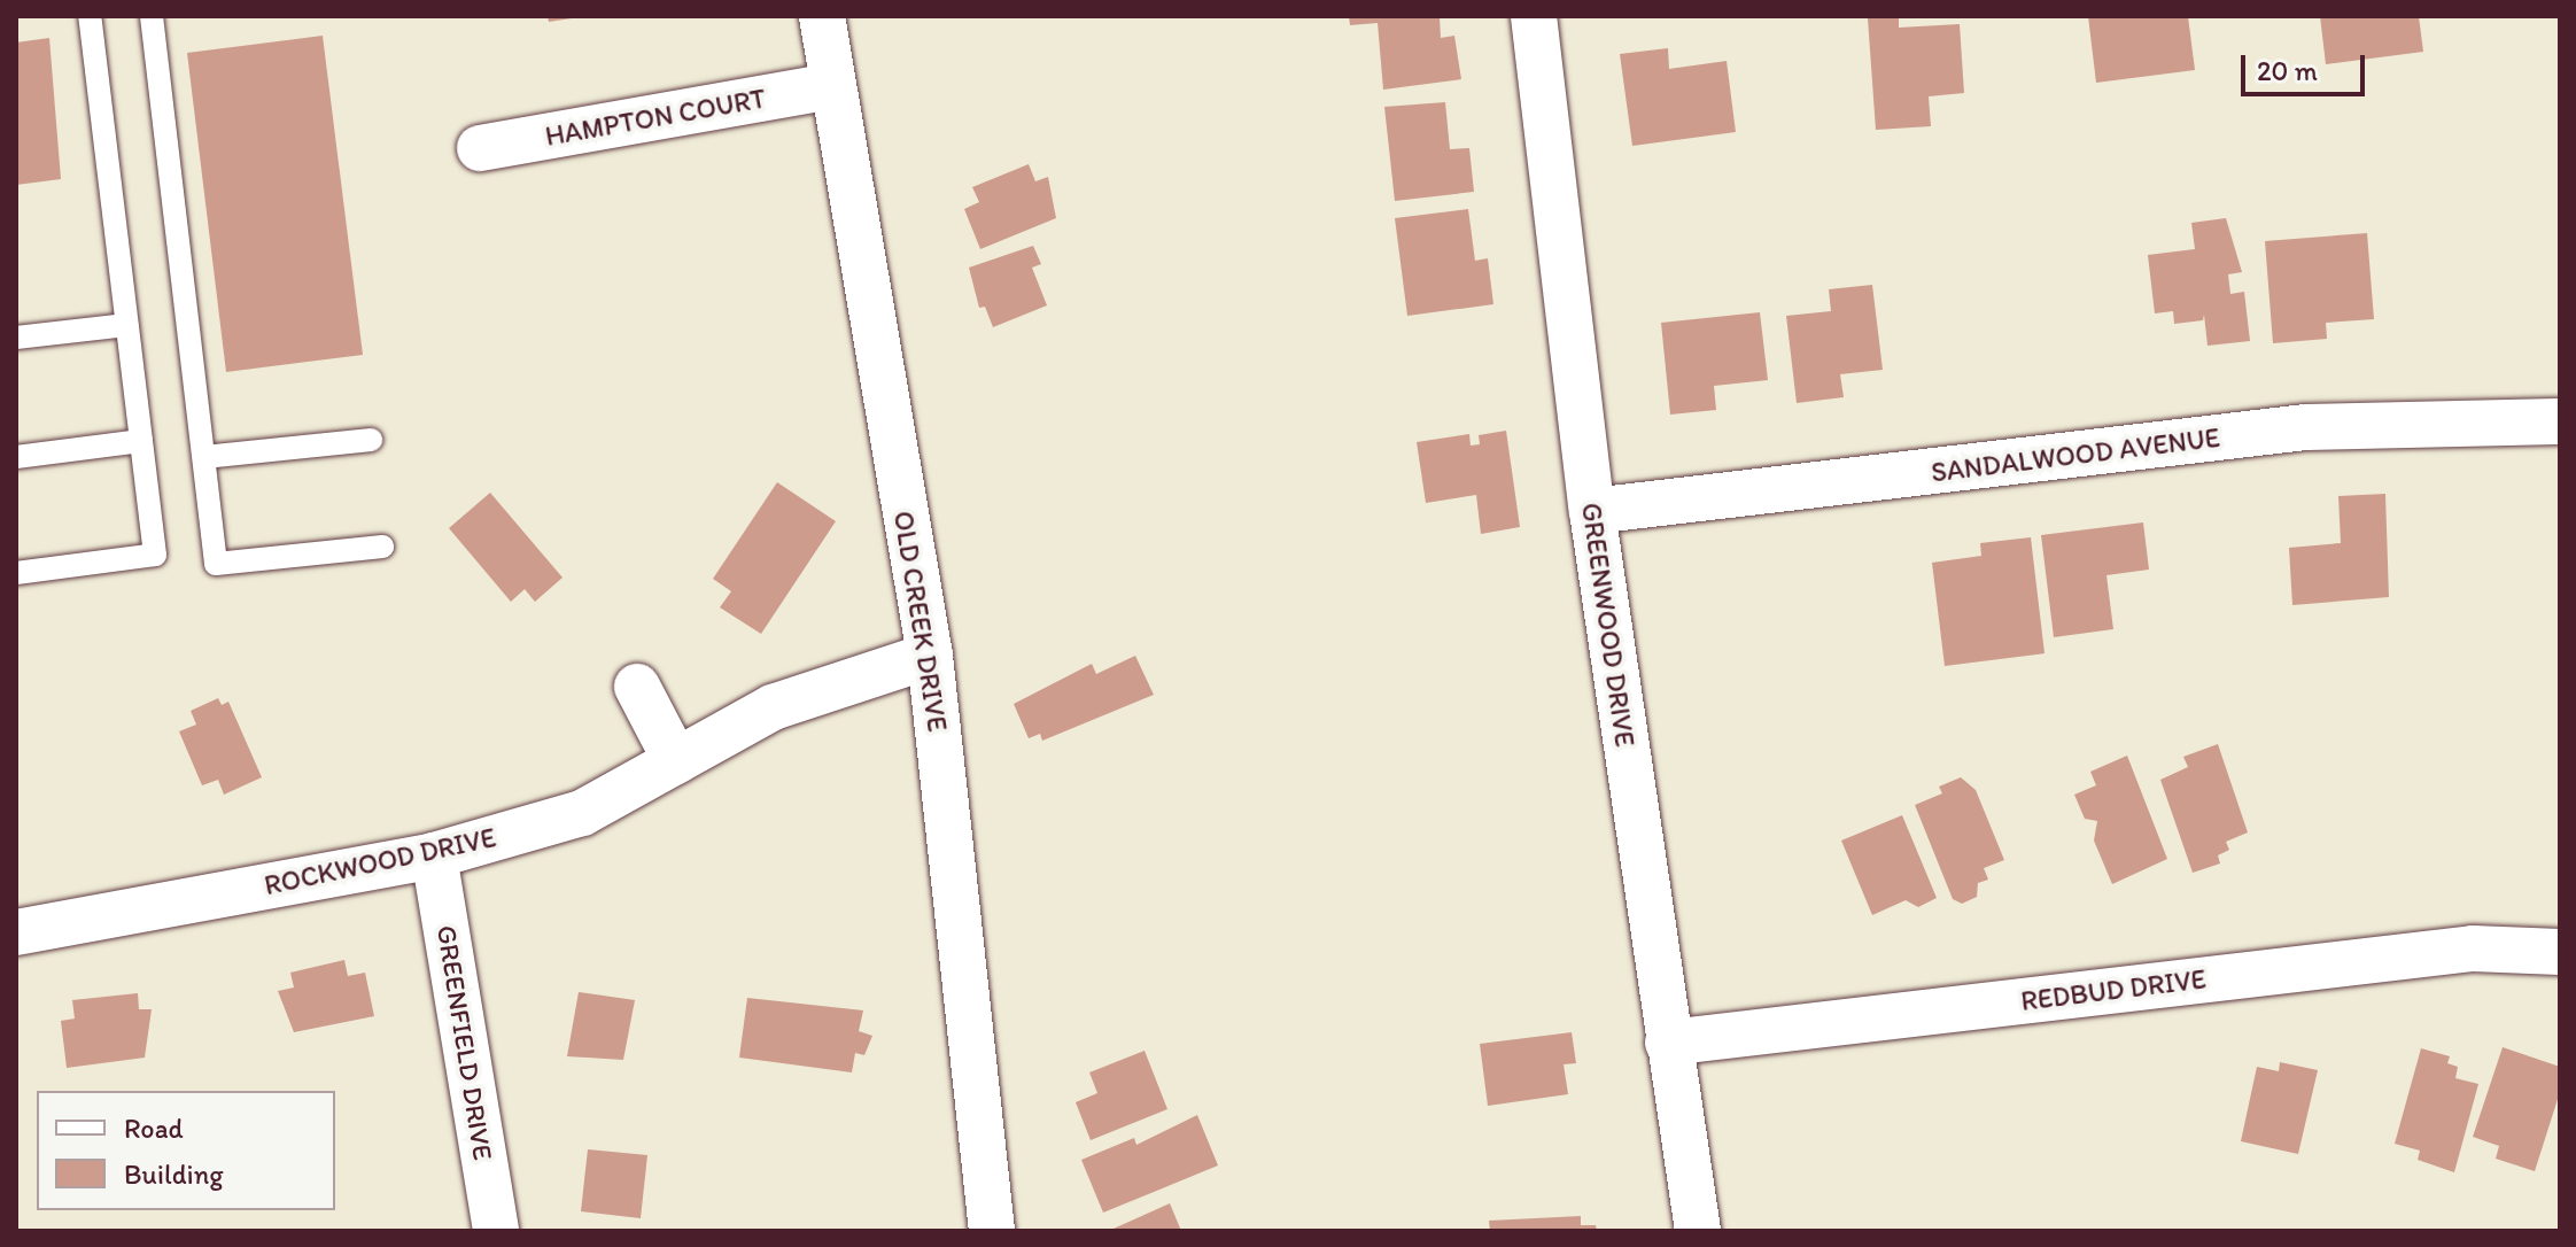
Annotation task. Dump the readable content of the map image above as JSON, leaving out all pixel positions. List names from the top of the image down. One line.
{"streets":{"street":["HAMPTON COURT","SANDALWOOD AVENUE","OLD CREEK DRIVE","GREENWOOD DRIVE","ROCKWOOD DRIVE","REDBUD DRIVE","GREENFIELD DRIVE"]},"crossings":[["HAMPTON COURT","OLD CREEK DRIVE"],["SANDALWOOD AVENUE","GREENWOOD DRIVE"],["OLD CREEK DRIVE","ROCKWOOD DRIVE"],["GREENWOOD DRIVE","REDBUD DRIVE"],["ROCKWOOD DRIVE","GREENFIELD DRIVE"]],"legend":["Road","Building"],"scale_bar":"20 m"}
